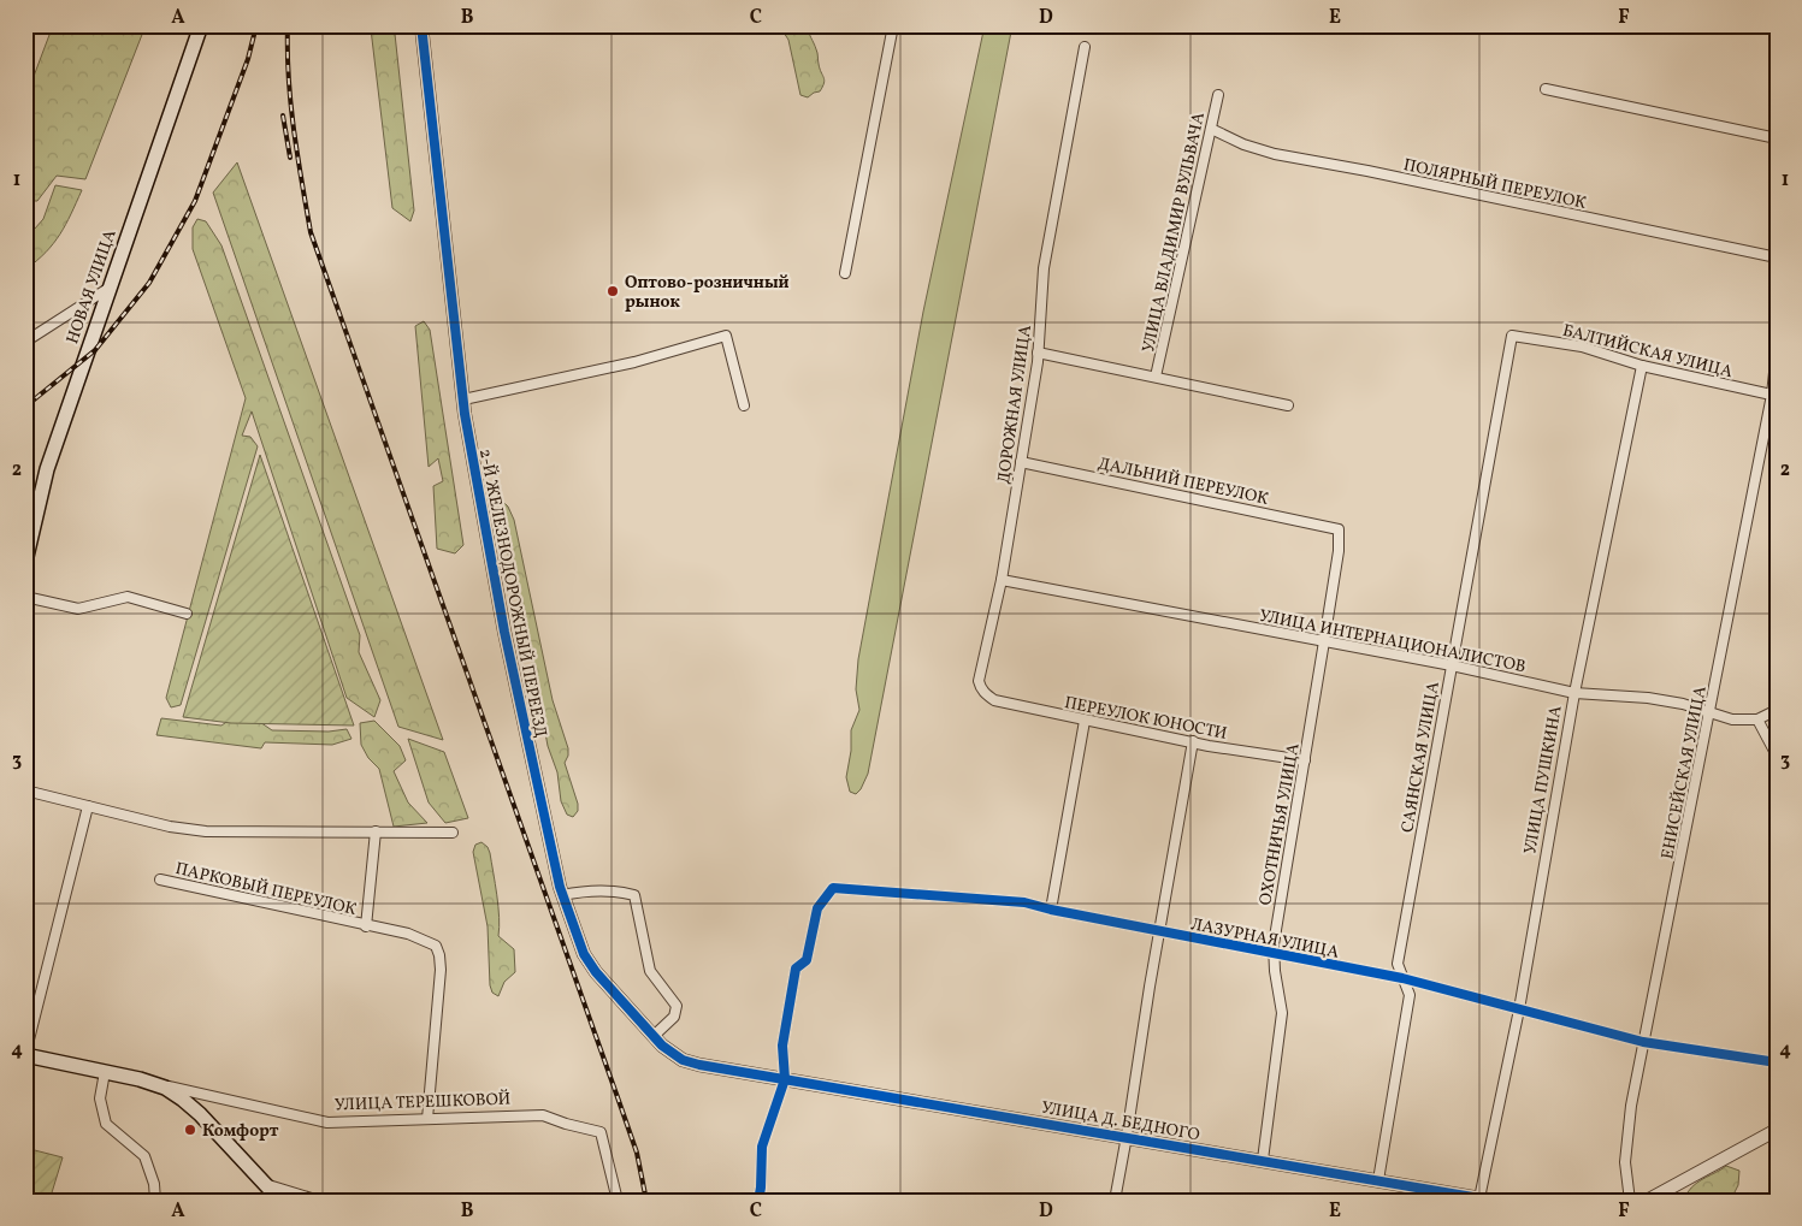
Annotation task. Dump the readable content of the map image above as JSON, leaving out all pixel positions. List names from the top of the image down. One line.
{"streets":{"main road":["НОВАЯ УЛИЦА","УЛИЦА ТЕРЕШКОВОЙ"],"street":["ПОЛЯРНЫЙ ПЕРЕУЛОК","УЛИЦА ВЛАДИМИР ВУЛЬВАЧА","БАЛТИЙСКАЯ УЛИЦА","ДОРОЖНАЯ УЛИЦА","ДАЛЬНИЙ ПЕРЕУЛОК","2-Й ЖЕЛЕЗНОДОРОЖНЫЙ ПЕРЕЕЗД","УЛИЦА ИНТЕРНАЦИОНАЛИСТОВ","ПЕРЕУЛОК ЮНОСТИ","САЯНСКАЯ УЛИЦА","ЕНИСЕЙСКАЯ УЛИЦА","УЛИЦА ПУШКИНА","ОХОТНИЧЬЯ УЛИЦА","ПАРКОВЫЙ ПЕРЕУЛОК","ЛАЗУРНАЯ УЛИЦА","УЛИЦА Д. БЕДНОГО"]},"crossings":[["ПОЛЯРНЫЙ ПЕРЕУЛОК","УЛИЦА ВЛАДИМИР ВУЛЬВАЧА"],["БАЛТИЙСКАЯ УЛИЦА","САЯНСКАЯ УЛИЦА"],["БАЛТИЙСКАЯ УЛИЦА","ЕНИСЕЙСКАЯ УЛИЦА"],["БАЛТИЙСКАЯ УЛИЦА","УЛИЦА ПУШКИНА"],["ДОРОЖНАЯ УЛИЦА","ДАЛЬНИЙ ПЕРЕУЛОК"],["ДОРОЖНАЯ УЛИЦА","УЛИЦА ИНТЕРНАЦИОНАЛИСТОВ"],["ДОРОЖНАЯ УЛИЦА","ПЕРЕУЛОК ЮНОСТИ"],["ДАЛЬНИЙ ПЕРЕУЛОК","ОХОТНИЧЬЯ УЛИЦА"],["2-Й ЖЕЛЕЗНОДОРОЖНЫЙ ПЕРЕЕЗД","УЛИЦА Д. БЕДНОГО"],["УЛИЦА ИНТЕРНАЦИОНАЛИСТОВ","САЯНСКАЯ УЛИЦА"],["УЛИЦА ИНТЕРНАЦИОНАЛИСТОВ","ЕНИСЕЙСКАЯ УЛИЦА"],["УЛИЦА ИНТЕРНАЦИОНАЛИСТОВ","УЛИЦА ПУШКИНА"],["УЛИЦА ИНТЕРНАЦИОНАЛИСТОВ","ОХОТНИЧЬЯ УЛИЦА"],["ПЕРЕУЛОК ЮНОСТИ","ОХОТНИЧЬЯ УЛИЦА"],["САЯНСКАЯ УЛИЦА","ЛАЗУРНАЯ УЛИЦА"],["САЯНСКАЯ УЛИЦА","УЛИЦА Д. БЕДНОГО"],["ЕНИСЕЙСКАЯ УЛИЦА","ЛАЗУРНАЯ УЛИЦА"],["УЛИЦА ПУШКИНА","ЛАЗУРНАЯ УЛИЦА"],["УЛИЦА ПУШКИНА","УЛИЦА Д. БЕДНОГО"],["ОХОТНИЧЬЯ УЛИЦА","ЛАЗУРНАЯ УЛИЦА"],["ОХОТНИЧЬЯ УЛИЦА","УЛИЦА Д. БЕДНОГО"],["ПАРКОВЫЙ ПЕРЕУЛОК","УЛИЦА ТЕРЕШКОВОЙ"],["ЛАЗУРНАЯ УЛИЦА","УЛИЦА Д. БЕДНОГО"]],"places":["Оптово-розничный рынок","Комфорт"],"grid":{"columns":["A","B","C","D","E","F"],"rows":["1","2","3","4"]}}
